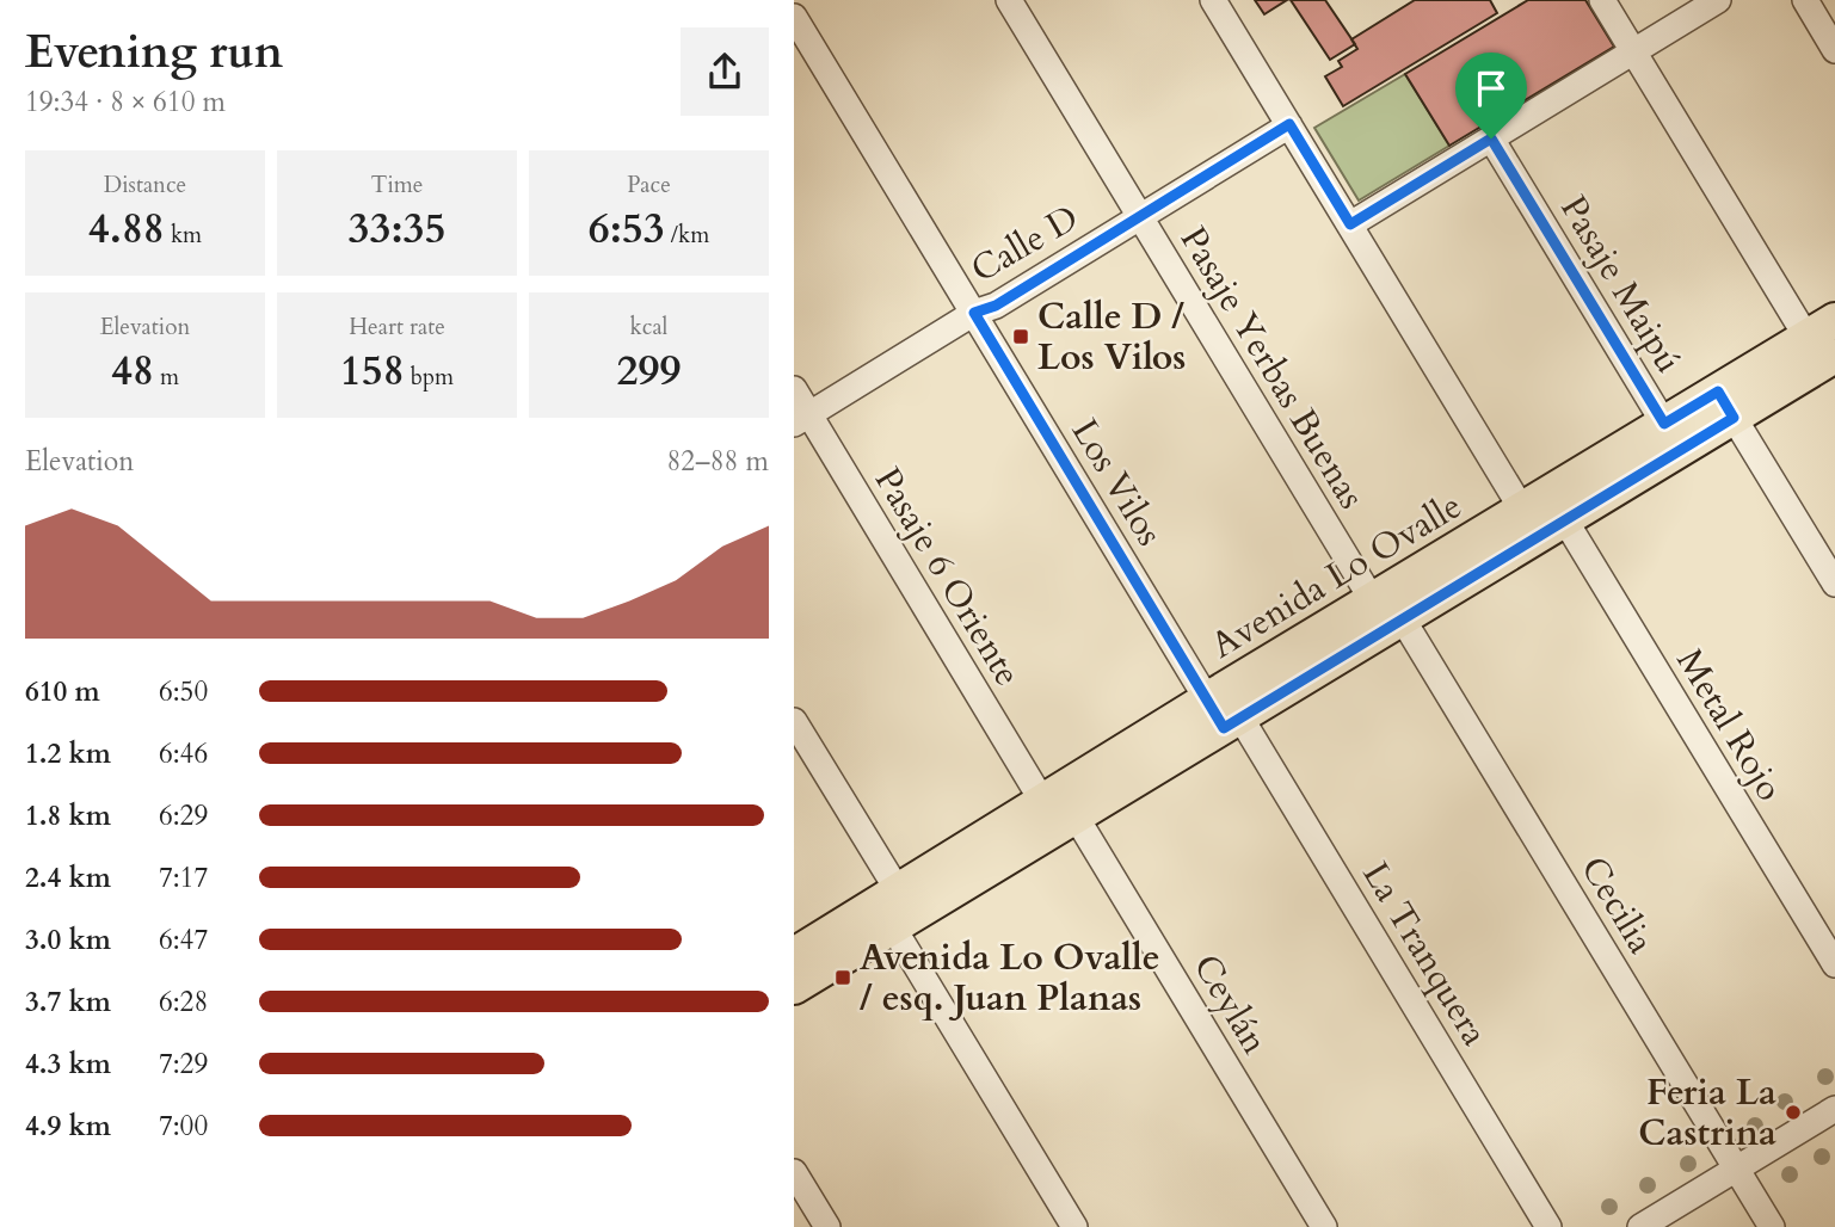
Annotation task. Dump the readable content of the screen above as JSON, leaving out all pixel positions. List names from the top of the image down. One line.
{"streets":{"main road":["Avenida Lo Ovalle"],"street":["Calle D","Pasaje Maipú","Pasaje Yerbas Buenas","Los Vilos","Pasaje 6 Oriente","Metal Rojo","Cecilia","La Tranquera","Ceylán"]},"crossings":[["Calle D","Pasaje Yerbas Buenas"],["Calle D","Los Vilos"],["Calle D","Pasaje 6 Oriente"],["Pasaje Maipú","Avenida Lo Ovalle"],["Pasaje Yerbas Buenas","Avenida Lo Ovalle"],["Los Vilos","Avenida Lo Ovalle"],["Los Vilos","La Tranquera"],["Avenida Lo Ovalle","Pasaje 6 Oriente"],["Avenida Lo Ovalle","Metal Rojo"],["Avenida Lo Ovalle","Cecilia"],["Avenida Lo Ovalle","La Tranquera"],["Avenida Lo Ovalle","Ceylán"]],"places":{"transit":["Calle D / Los Vilos","Avenida Lo Ovalle / esq. Juan Planas"],"other":["Feria La Castrina"]},"page":{"heading":["Evening run","19:34 · 8 × 610 m"],"stats":[["Distance","4.88 km"],["Time","33:35"],["Pace","6:53 /km"],["Elevation","48 m"],["Heart rate","158 bpm"],["kcal","299"]],"chart":["Elevation","82–88 m"],"list":[{"name":"610 m","note":"6:50"},{"name":"1.2 km","note":"6:46"},{"name":"1.8 km","note":"6:29"},{"name":"2.4 km","note":"7:17"},{"name":"3.0 km","note":"6:47"},{"name":"3.7 km","note":"6:28"},{"name":"4.3 km","note":"7:29"},{"name":"4.9 km","note":"7:00"}]}}
